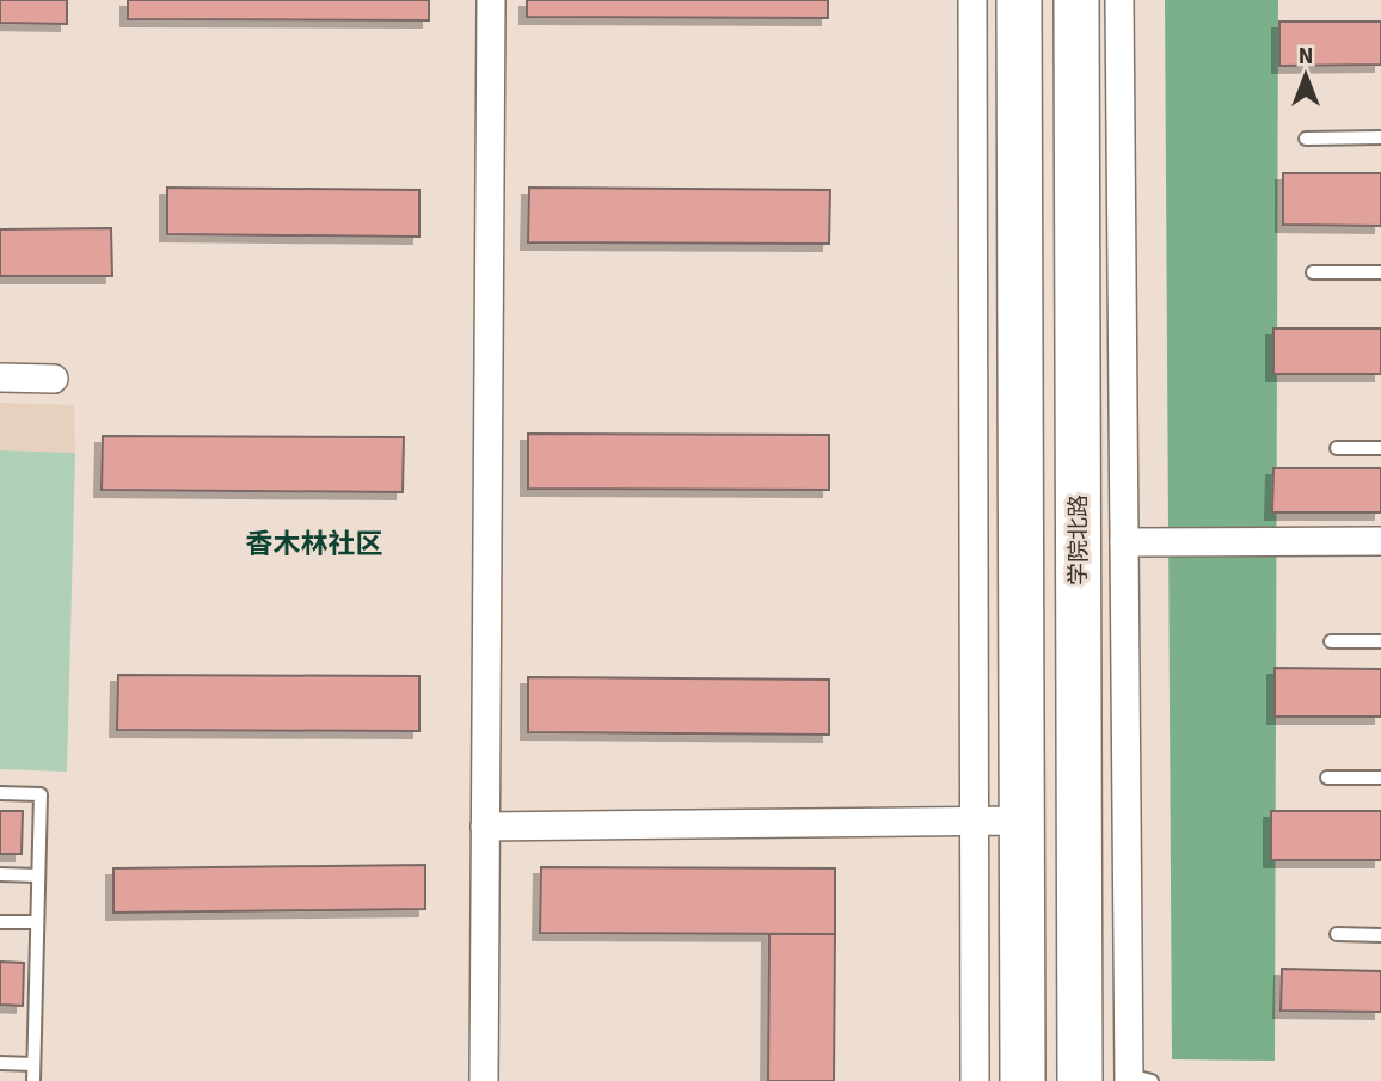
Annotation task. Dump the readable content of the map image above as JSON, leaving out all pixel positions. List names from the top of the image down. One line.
{"streets":{"main road":["学院北路"]},"districts":["香木林社区"],"north":"top"}
